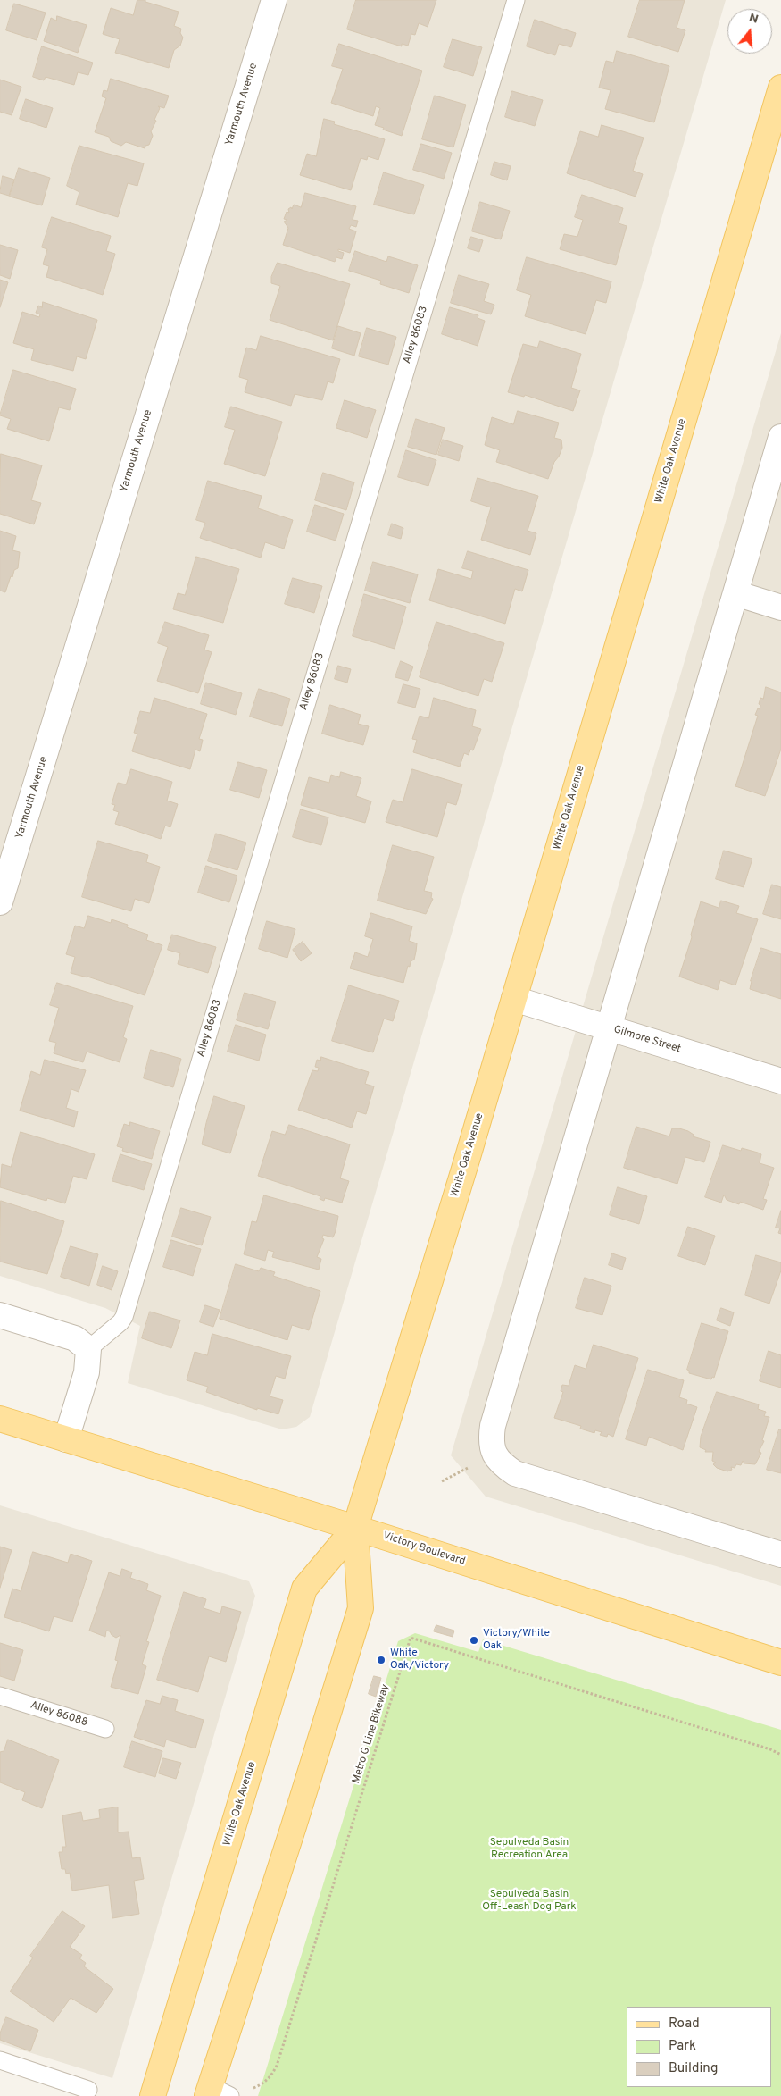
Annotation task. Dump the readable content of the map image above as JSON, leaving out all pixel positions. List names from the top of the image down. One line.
{"streets":{"main road":["White Oak Avenue","Victory Boulevard"],"street":["Yarmouth Avenue","Gilmore Street"],"lane":["Alley 86083","Alley 86088"],"path":["Metro G Line Bikeway"]},"crossings":[["White Oak Avenue","Gilmore Street"],["White Oak Avenue","Victory Boulevard"]],"parks":["Sepulveda Basin Recreation Area","Sepulveda Basin Off-Leash Dog Park"],"places":["Victory/White Oak","White Oak/Victory"],"legend":["Road","Park","Building"],"north":"top"}
